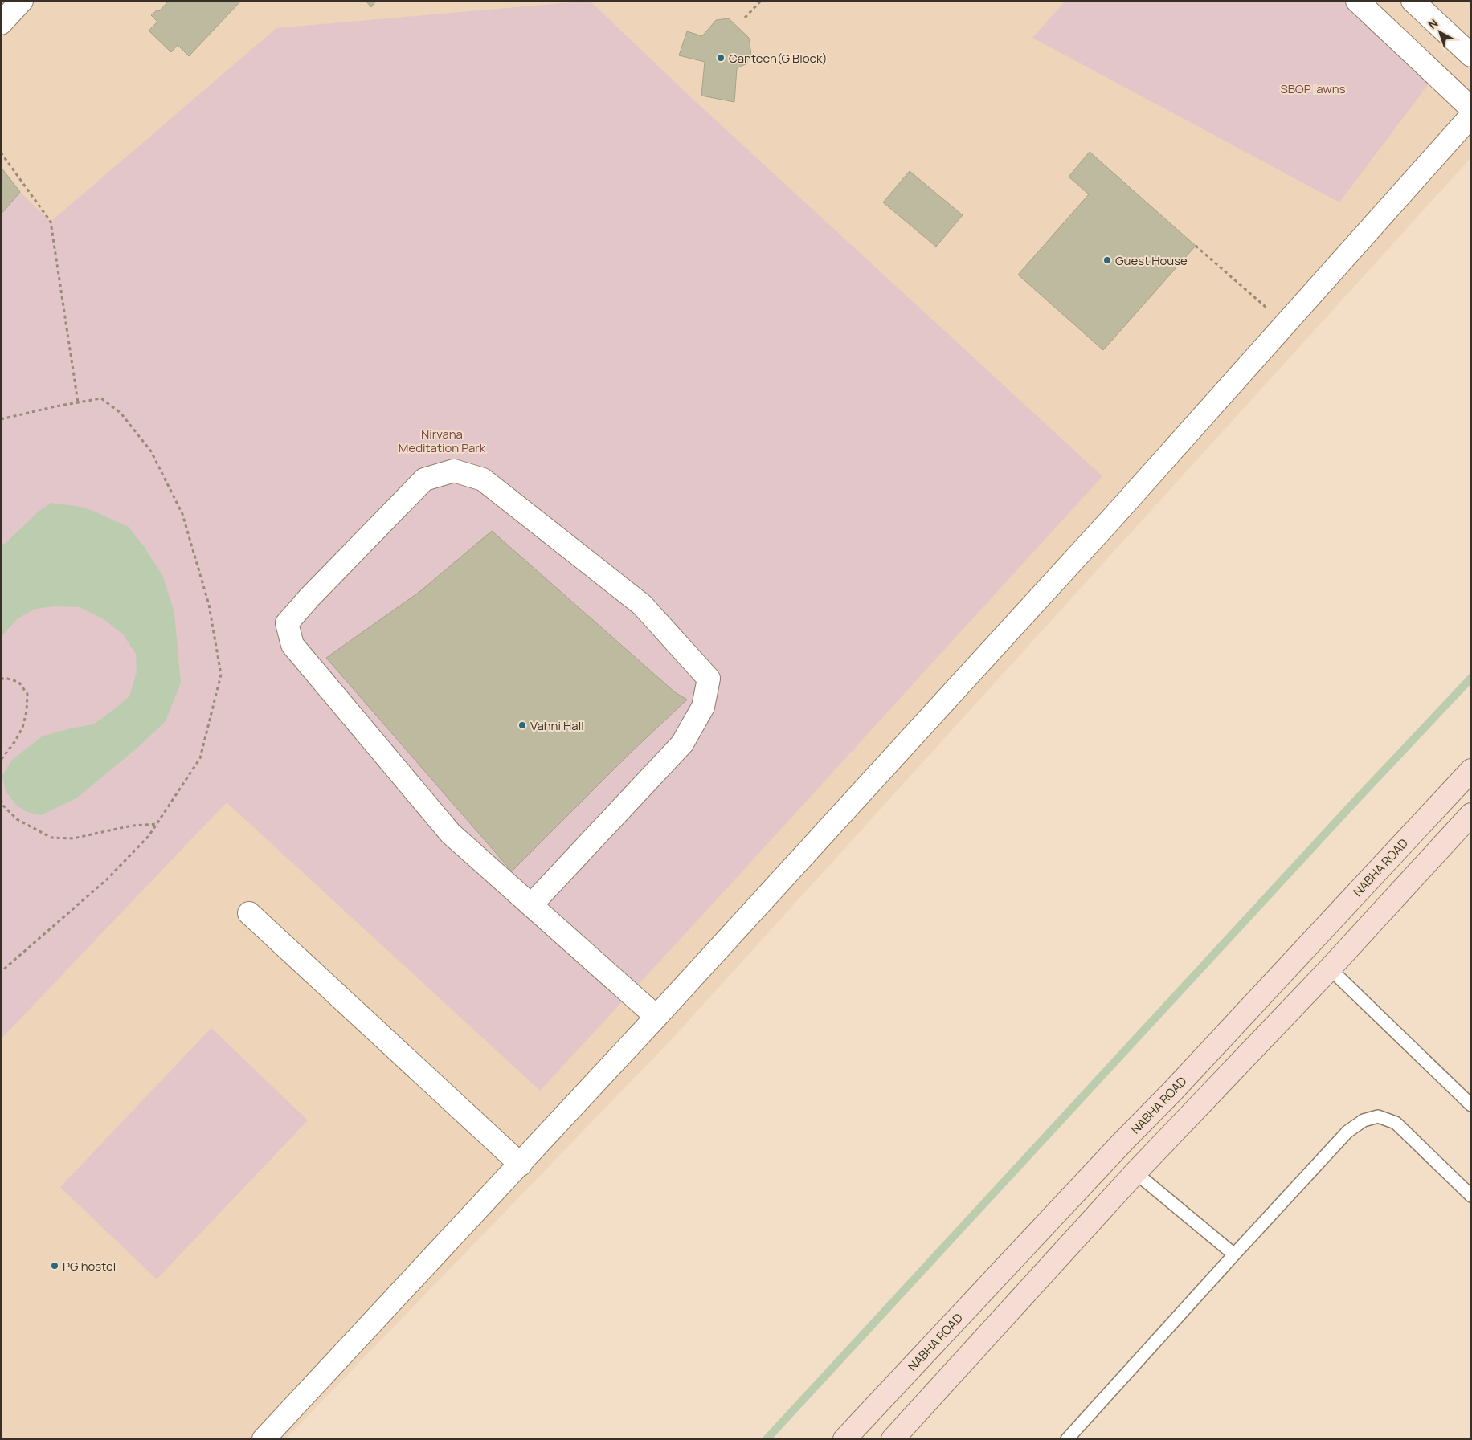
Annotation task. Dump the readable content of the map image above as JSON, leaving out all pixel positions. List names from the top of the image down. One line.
{"streets":{"main road":["NABHA ROAD"]},"parks":["SBOP lawns","Nirvana Meditation Park"],"places":["Canteen(G Block)","Guest House","Vahni Hall","PG hostel"],"north":"top left"}
